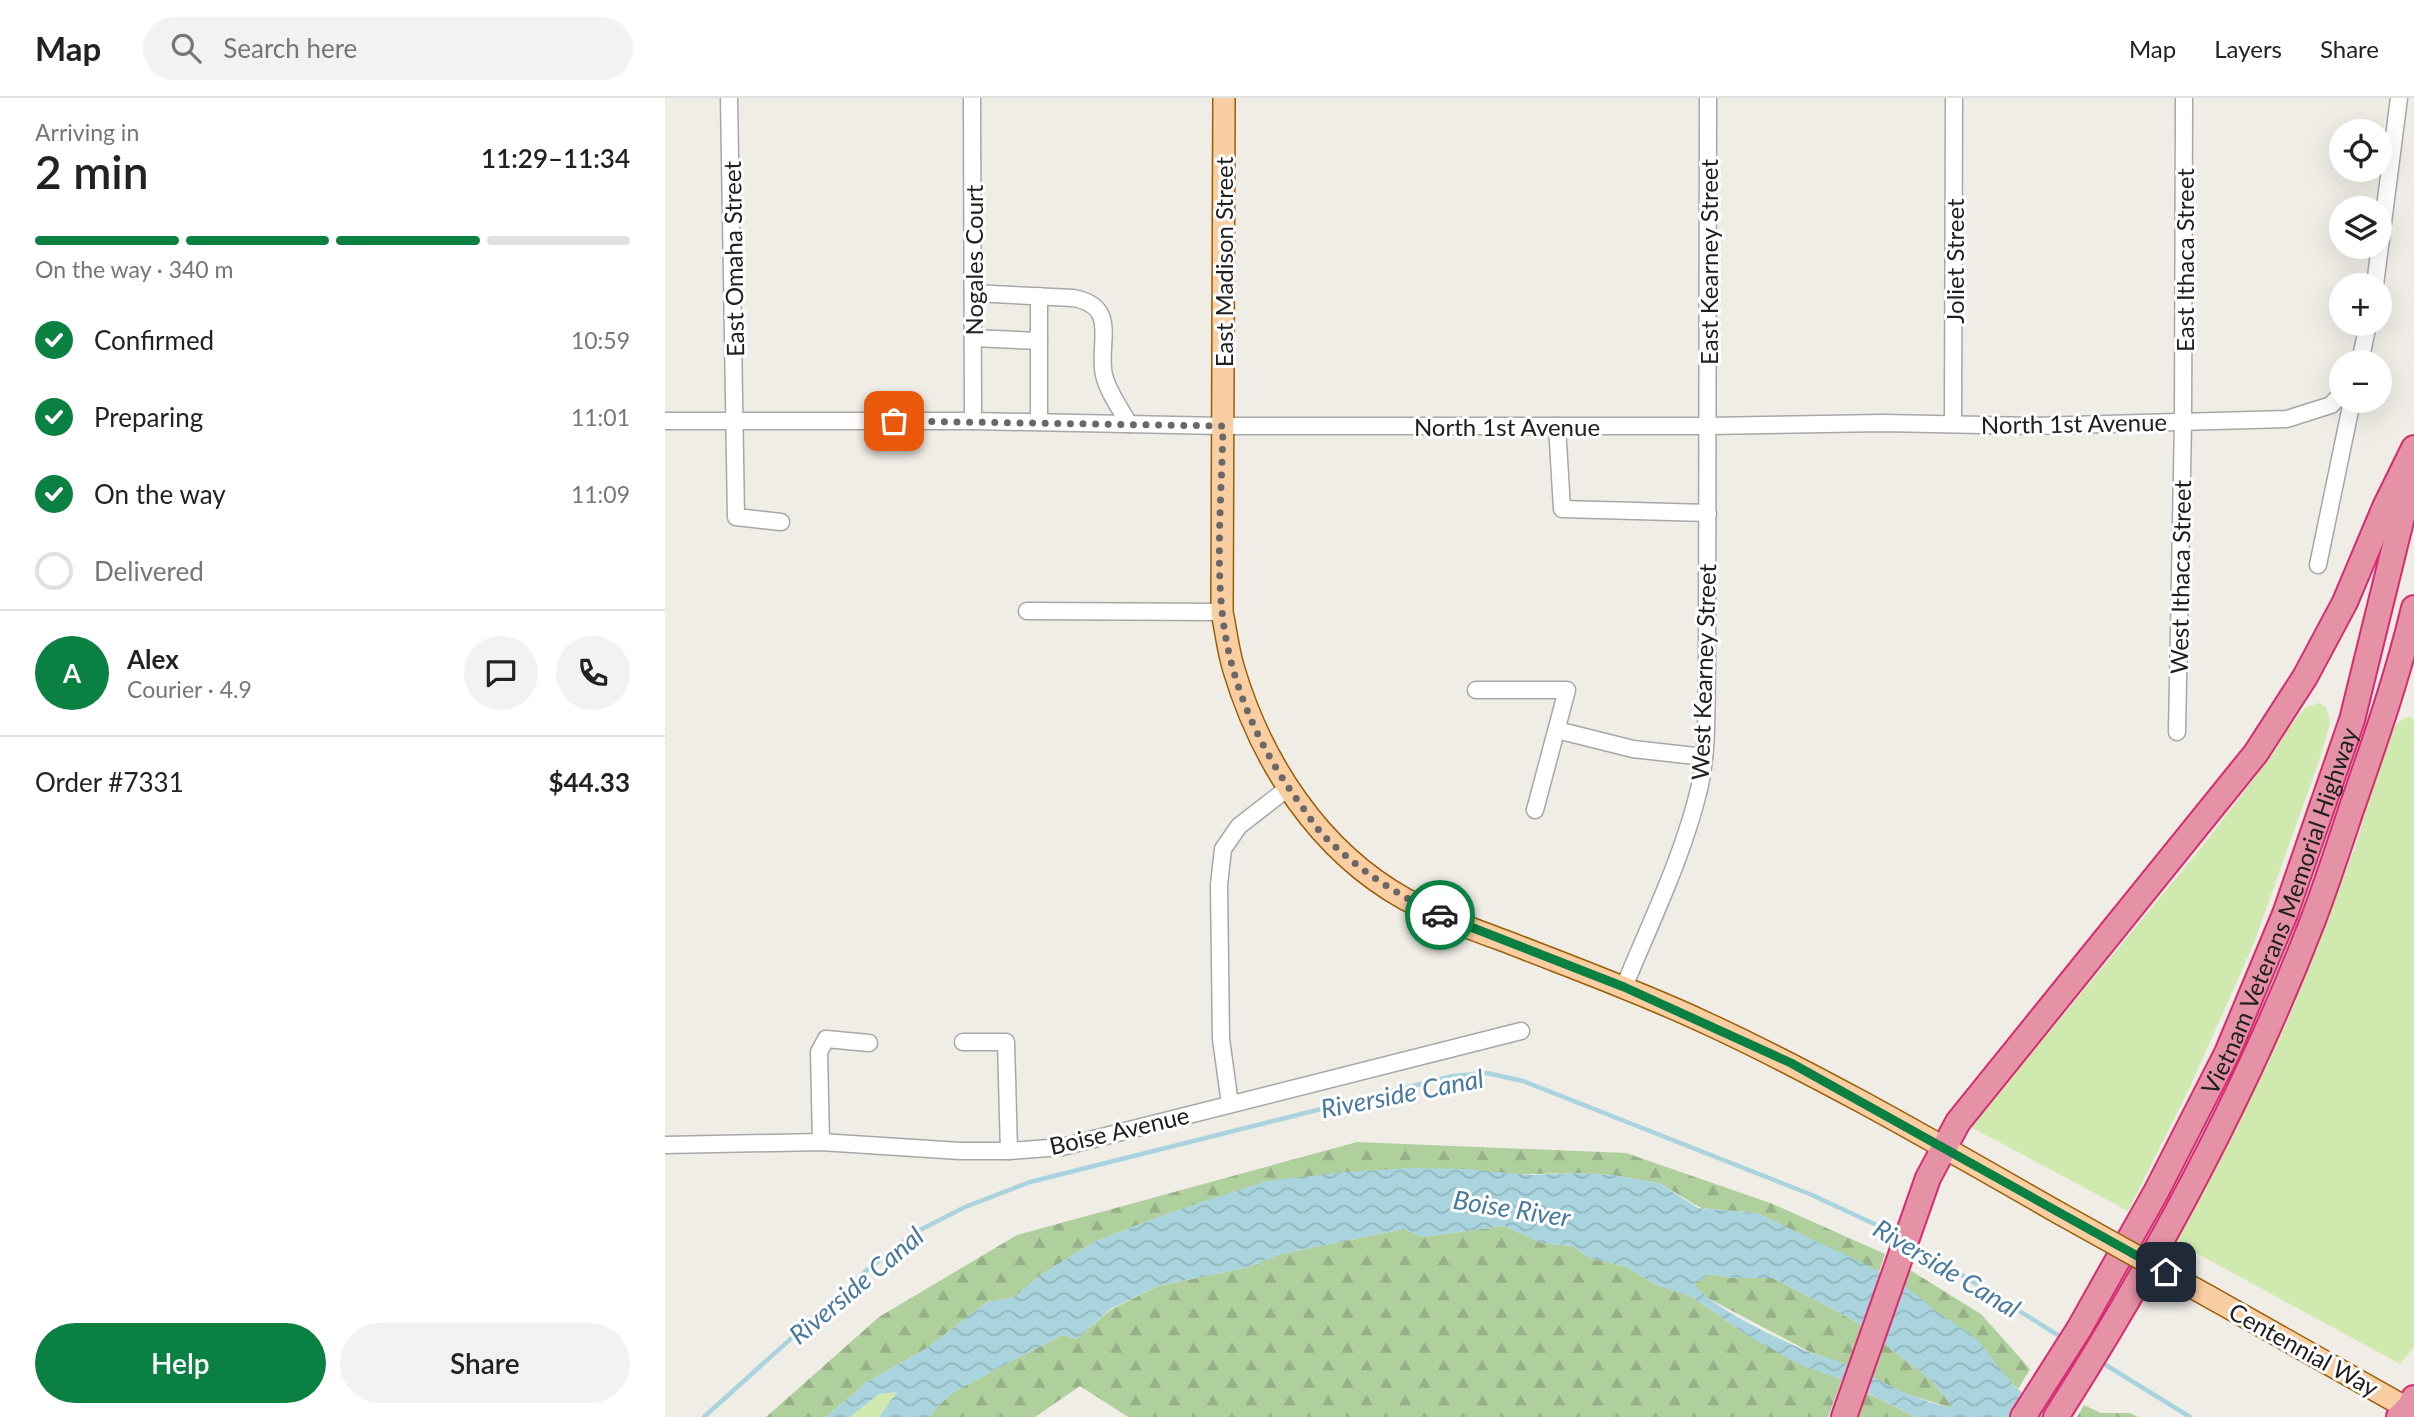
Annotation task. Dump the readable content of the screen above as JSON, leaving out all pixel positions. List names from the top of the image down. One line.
{"streets":{"highway":["Vietnam Veterans Memorial Highway"],"main road":["East Madison Street","Centennial Way"],"street":["East Omaha Street","Nogales Court","East Ithaca Street","Joliet Street","East Kearney Street","North 1st Avenue","West Ithaca Street","West Kearney Street","Boise Avenue"]},"crossings":[["East Omaha Street","North 1st Avenue"],["Nogales Court","North 1st Avenue"],["East Ithaca Street","North 1st Avenue"],["East Ithaca Street","West Ithaca Street"],["Joliet Street","North 1st Avenue"],["East Madison Street","North 1st Avenue"],["East Madison Street","Centennial Way"],["East Kearney Street","North 1st Avenue"],["East Kearney Street","West Kearney Street"],["North 1st Avenue","West Ithaca Street"],["North 1st Avenue","West Kearney Street"],["West Kearney Street","Centennial Way"]],"water":["Riverside Canal","Boise River"],"page":{"header":"Map","search":"Search here","nav":["Map","Layers","Share"],"heading":["2 min","Arriving in","11:29–11:34"],"panel":["Alex","Courier · 4.9","Order #7331","$44.33"],"map_buttons":["+","−"],"bar":"On the way · 340 m","list":[["Confirmed","10:59"],["Preparing","11:01"],["On the way","11:09"],"Delivered"],"round":"A","buttons":["Help","Share"]}}
